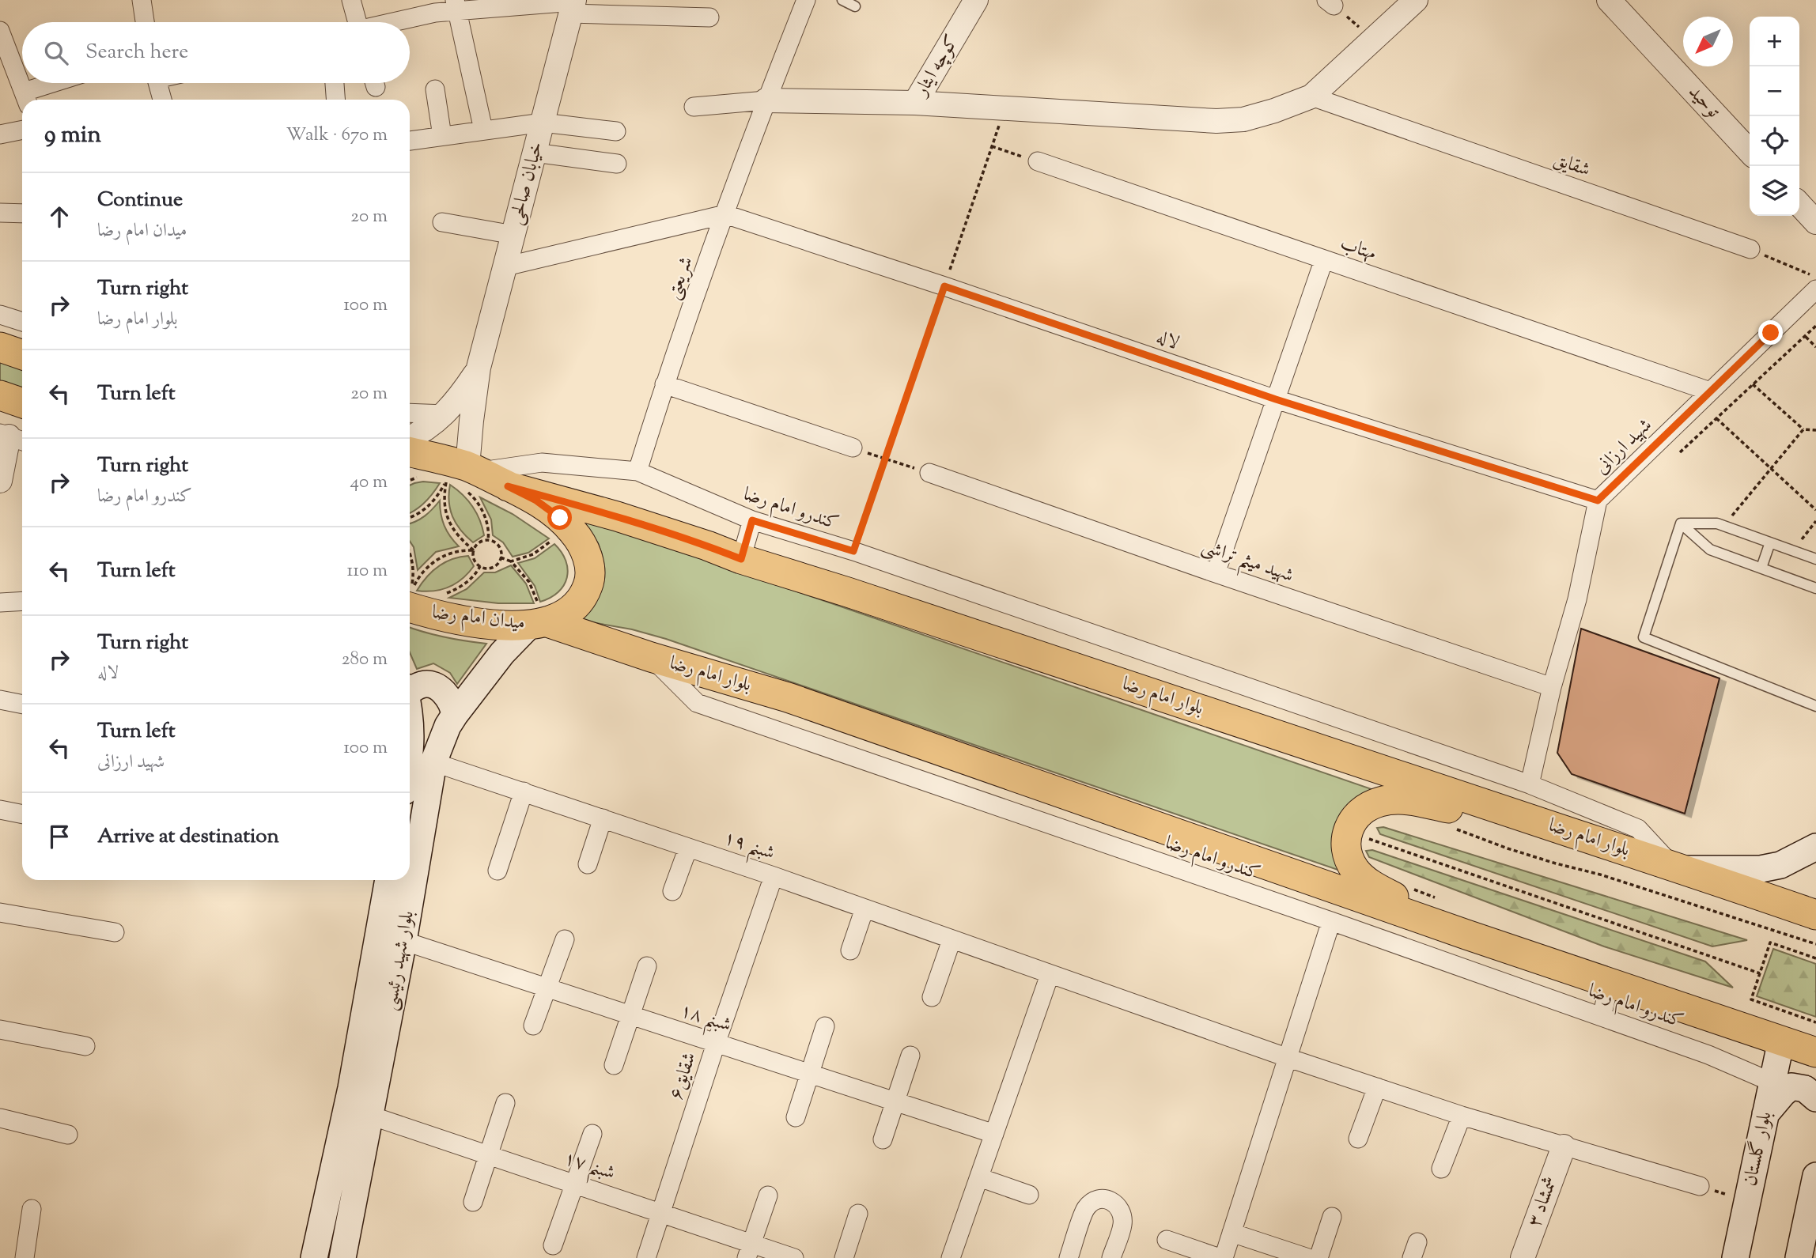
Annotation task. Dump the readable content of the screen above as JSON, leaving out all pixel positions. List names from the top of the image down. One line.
{"streets":{"main road":["میدان امام رضا","بلوار امام رضا","بلوار شهید رئیسی","بلوار گلستان"],"street":["کوچه ایثار","توحید","شقایق","خیابان صالحی","مهتاب","شریعتی","لاله","شهید ارزانی","کندرو امام رضا","شهید میثم تراشی","شبنم ۱۹","شبنم ۱۸","شقایق۶","شبنم ۱۷","شمشاد ۳"]},"crossings":[["مهتاب","شهید ارزانی"],["شریعتی","لاله"],["شریعتی","کندرو امام رضا"],["لاله","شهید ارزانی"],["شهید ارزانی","کندرو امام رضا"],["شهید ارزانی","شهید میثم تراشی"],["کندرو امام رضا","میدان امام رضا"],["کندرو امام رضا","بلوار امام رضا"],["کندرو امام رضا","بلوار گلستان"],["میدان امام رضا","بلوار امام رضا"],["میدان امام رضا","بلوار شهید رئیسی"],["بلوار امام رضا","بلوار شهید رئیسی"],["بلوار امام رضا","بلوار گلستان"],["شبنم ۱۹","بلوار شهید رئیسی"],["شبنم ۱۹","شقایق۶"],["شبنم ۱۹","شمشاد ۳"],["بلوار شهید رئیسی","شبنم ۱۸"],["بلوار شهید رئیسی","شبنم ۱۷"],["شبنم ۱۸","شقایق۶"],["شقایق۶","شبنم ۱۷"]],"north":"bottom left","page":{"map_buttons":["+","−"],"search":"Search here","heading":["9 min","Walk · 670 m"],"list":[["Continue","میدان امام رضا","20 m"],["Turn right","بلوار امام رضا","100 m"],["Turn left","20 m"],["Turn right","کندرو امام رضا","40 m"],["Turn left","110 m"],["Turn right","لاله","280 m"],["Turn left","شهید ارزانی","100 m"],"Arrive at destination"]}}
